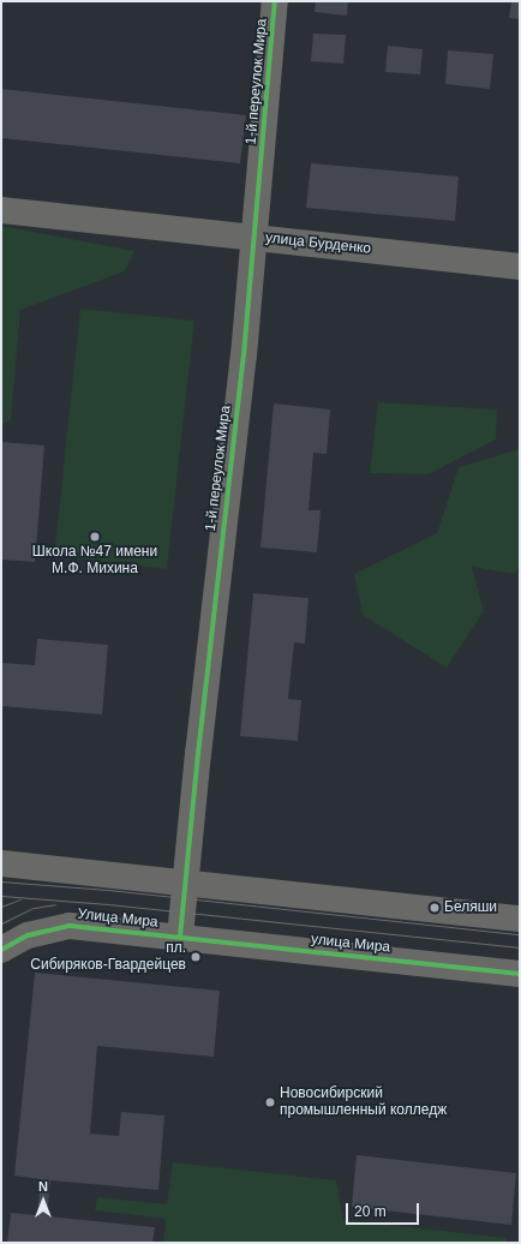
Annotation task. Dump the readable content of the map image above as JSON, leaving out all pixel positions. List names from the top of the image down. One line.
{"streets":{"street":["1-й переулок Мира","улица Бурденко","Улица Мира","улица Мира"]},"crossings":[["1-й переулок Мира","улица Бурденко"],["1-й переулок Мира","Улица Мира"],["1-й переулок Мира","улица Мира"],["Улица Мира","улица Мира"]],"places":["Школа №47 имени М.Ф. Михина","Беляши","пл. Сибиряков-Гвардейцев","Новосибирский промышленный колледж"],"scale_bar":"20 m","north":"top"}
